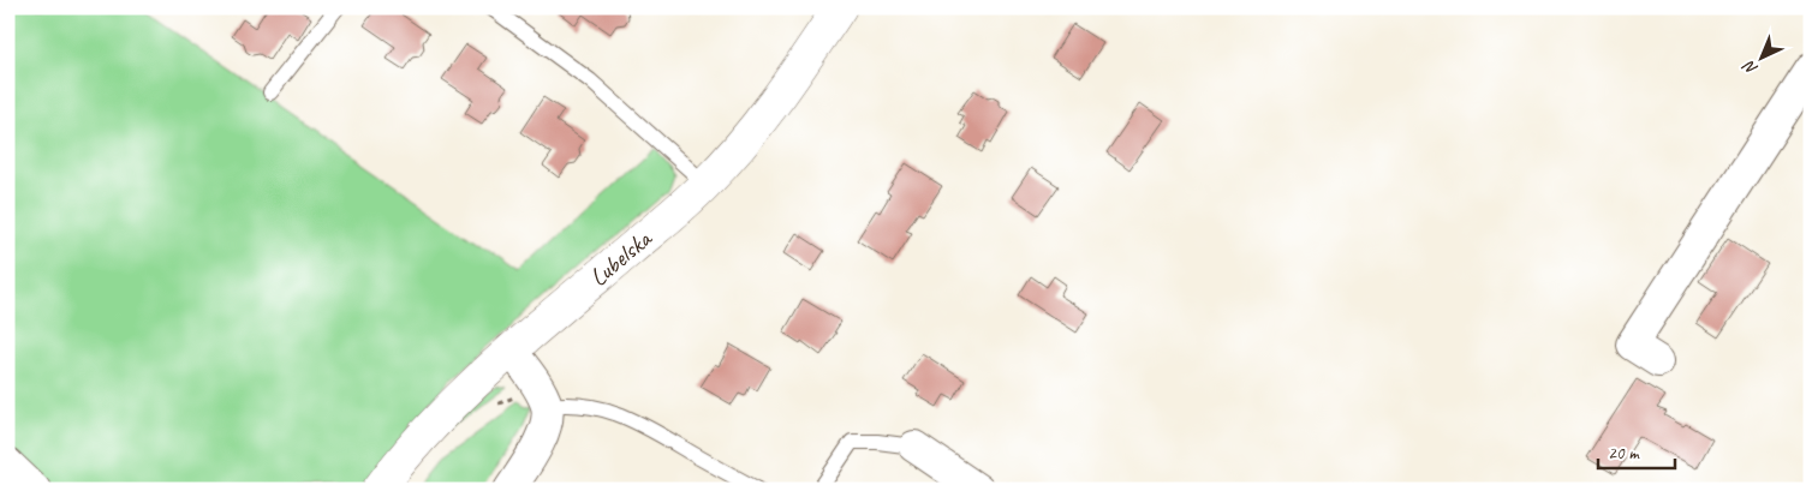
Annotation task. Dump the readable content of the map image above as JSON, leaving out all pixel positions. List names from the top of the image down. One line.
{"streets":{"street":["Lubelska"]},"scale_bar":"20 m","north":"bottom left"}
